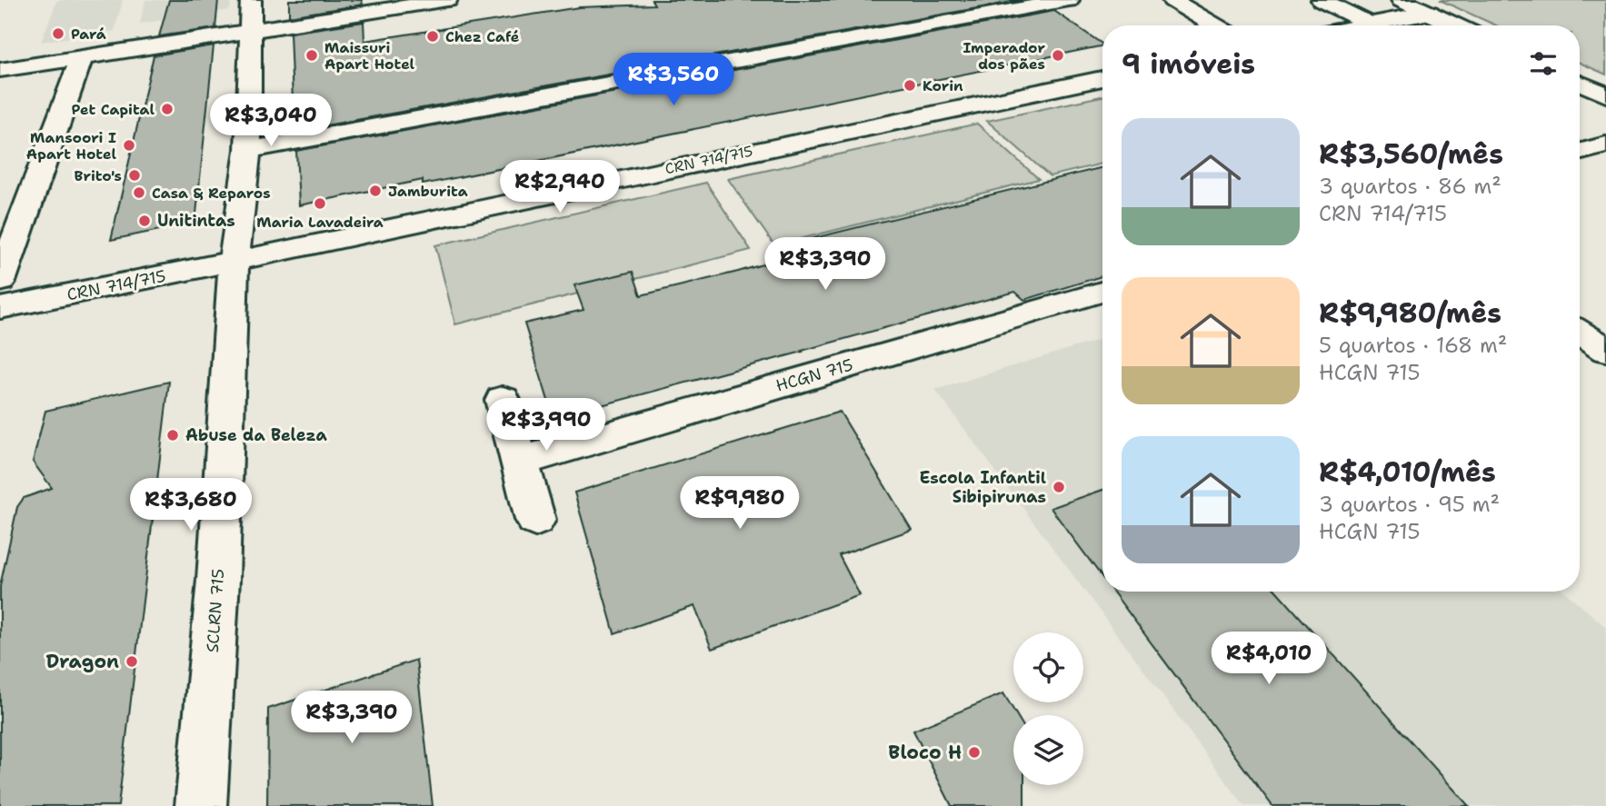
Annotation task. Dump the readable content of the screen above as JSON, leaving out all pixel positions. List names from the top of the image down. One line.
{"streets":{"street":["CRN 714/715","HCGN 715","SCLRN 715"]},"crossings":[["CRN 714/715","SCLRN 715"]],"places":["Pará","Chez Café","Maissuri Apart Hotel","Imperador dos pães","Korin","Pet Capital","Mansoori I Apart Hotel","Brito's","Jamburita","Casa & Reparos","Maria Lavadeira","Unitintas","Abuse da Beleza","Escola Infantil Sibipirunas","Dragon","Bloco H"],"page":{"heading":"9 imóveis","price":["R$3,560","R$3,040","R$2,940","R$3,390","R$3,990","R$9,980","R$3,680","R$4,010","R$3,390"],"list":[{"name":"R$3,560/mês","note":"3 quartos · 86 m² · CRN 714/715"},{"name":"R$9,980/mês","note":"5 quartos · 168 m² · HCGN 715"},{"name":"R$4,010/mês","note":"3 quartos · 95 m² · HCGN 715"}]}}
